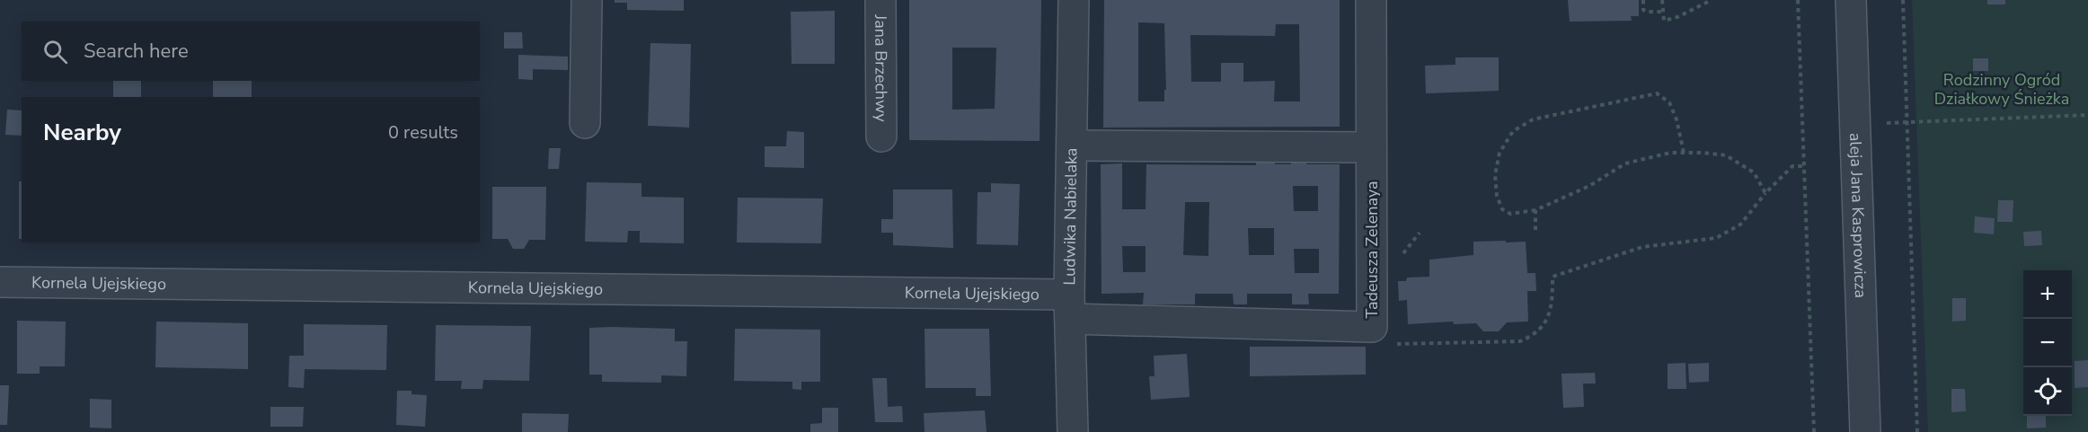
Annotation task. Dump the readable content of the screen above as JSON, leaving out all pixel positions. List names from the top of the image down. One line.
{"streets":{"street":["Jana Brzechwy","aleja Jana Kasprowicza","Ludwika Nabielaka","Tadeusza Zelenaya","Kornela Ujejskiego"]},"crossings":[["Ludwika Nabielaka","Tadeusza Zelenaya"],["Ludwika Nabielaka","Kornela Ujejskiego"],["Tadeusza Zelenaya","Kornela Ujejskiego"]],"parks":["Rodzinny Ogród Działkowy Śnieżka"],"page":{"search":"Search here","heading":["Nearby","0 results"],"map_buttons":["+","−"]}}
